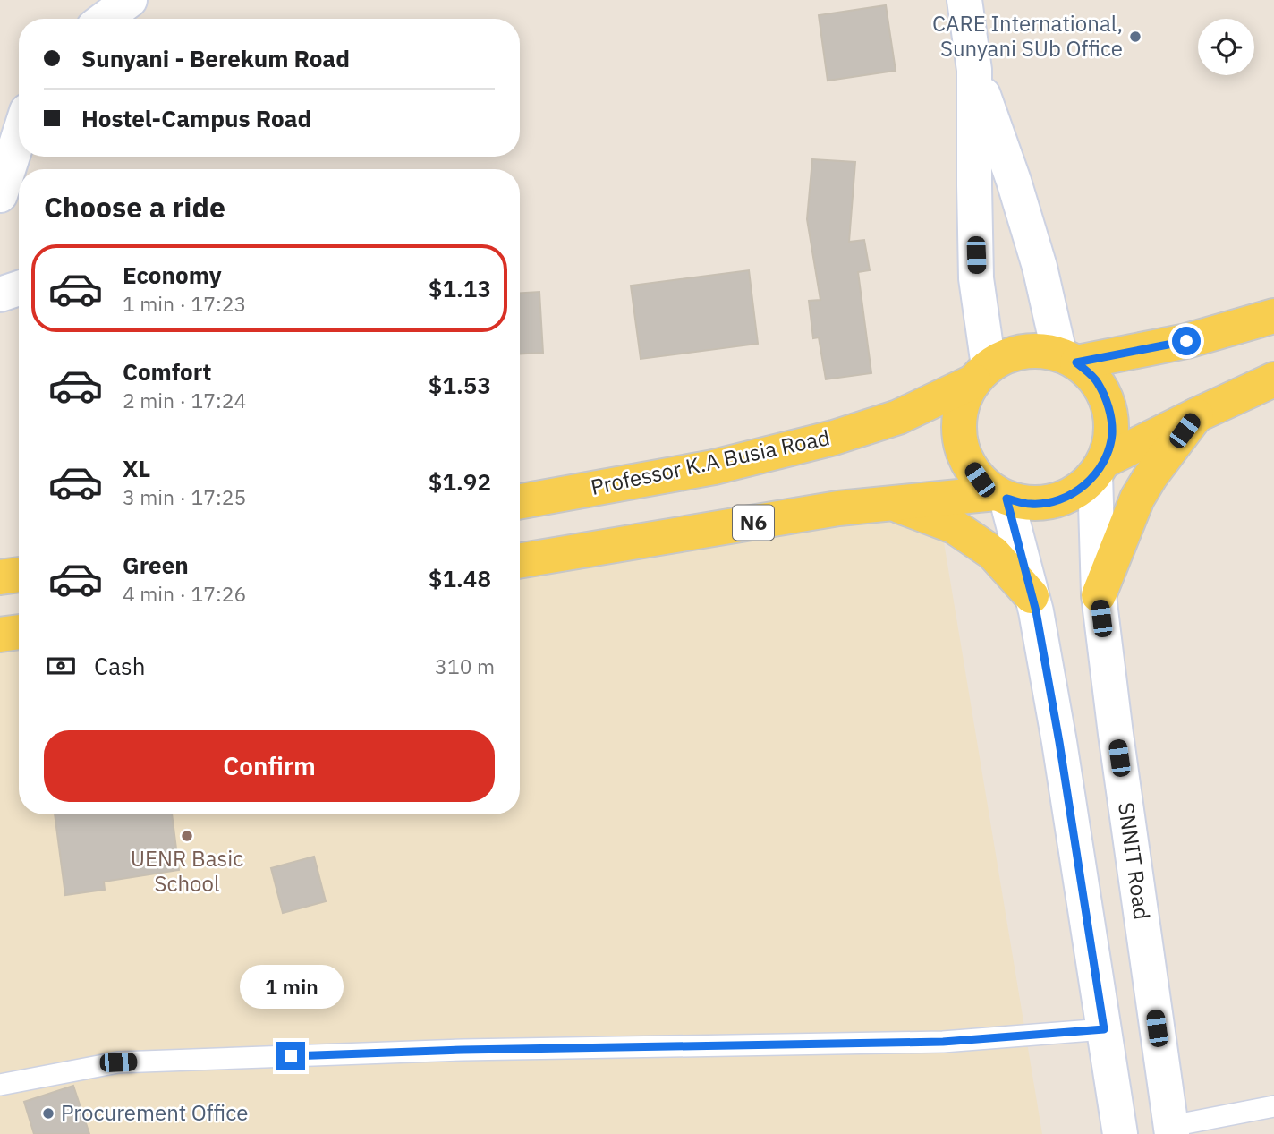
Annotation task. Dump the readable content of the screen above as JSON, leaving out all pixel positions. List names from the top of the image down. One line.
{"streets":{"main road":["Professor K.A Busia Road","N6"],"street":["SNNIT Road"]},"crossings":[["Professor K.A Busia Road","N6"],["Professor K.A Busia Road","SNNIT Road"],["N6","SNNIT Road"]],"places":["CARE International, Sunyani SUb Office","UENR Basic School","Procurement Office"],"page":{"banner":["Sunyani - Berekum Road","Hostel-Campus Road"],"heading":"Choose a ride","list":[{"name":"Economy","note":"1 min · 17:23","value":"$1.13"},{"name":"Comfort","note":"2 min · 17:24","value":"$1.53"},{"name":"XL","note":"3 min · 17:25","value":"$1.92"},{"name":"Green","note":"4 min · 17:26","value":"$1.48"}],"pay":["Cash","310 m"],"buttons":"Confirm","bubble":"1 min"}}
